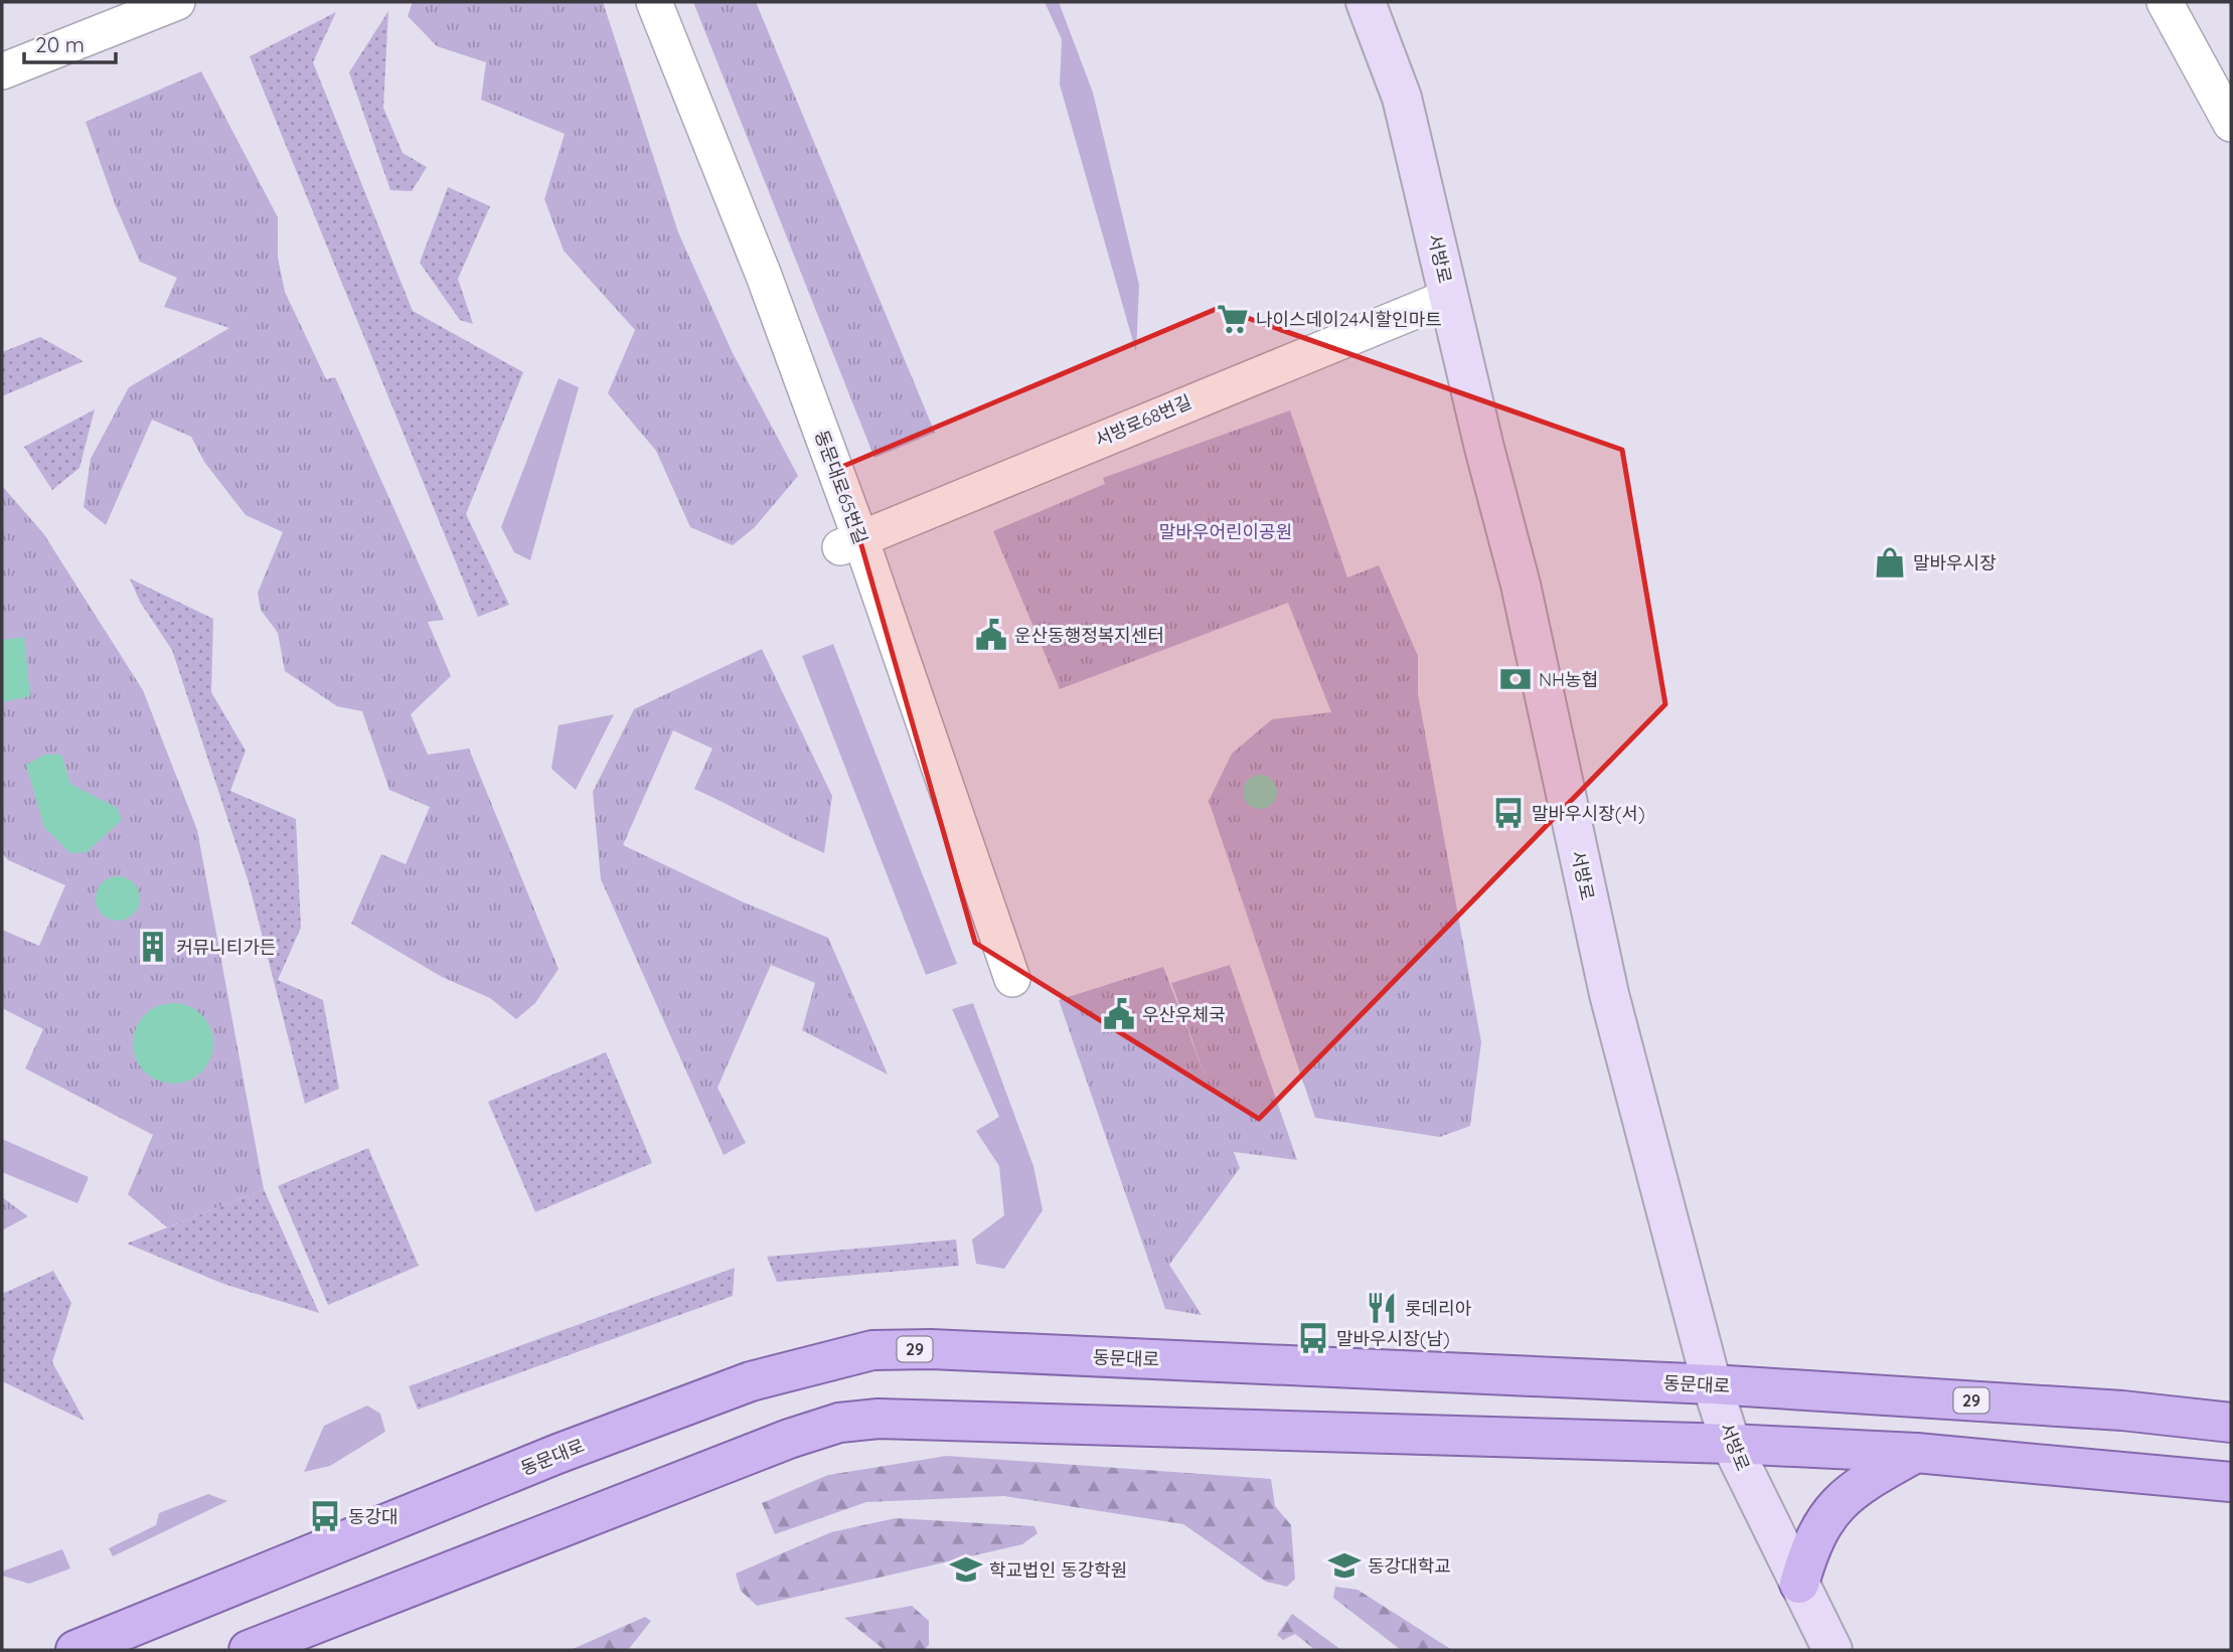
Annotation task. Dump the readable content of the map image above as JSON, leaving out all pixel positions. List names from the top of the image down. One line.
{"streets":{"main road":["서방로","29","동문대로"],"street":["서방로68번길","동문대로65번길"]},"crossings":[["서방로","서방로68번길"],["서방로","동문대로"],["서방로68번길","동문대로65번길"]],"parks":["말바우어린이공원"],"places":{"supermarket":["나이스데이24시할인마트"],"shop":["말바우시장"],"public building":["운산동행정복지센터","우산우체국"],"bank":["NH농협"],"bus stop":["말바우시장(서)","말바우시장(남)","동강대"],"building":["커뮤니티가든"],"restaurant":["롯데리아"],"school or university":["동강대학교","학교법인 동강학원"]},"scale_bar":"20 m"}
